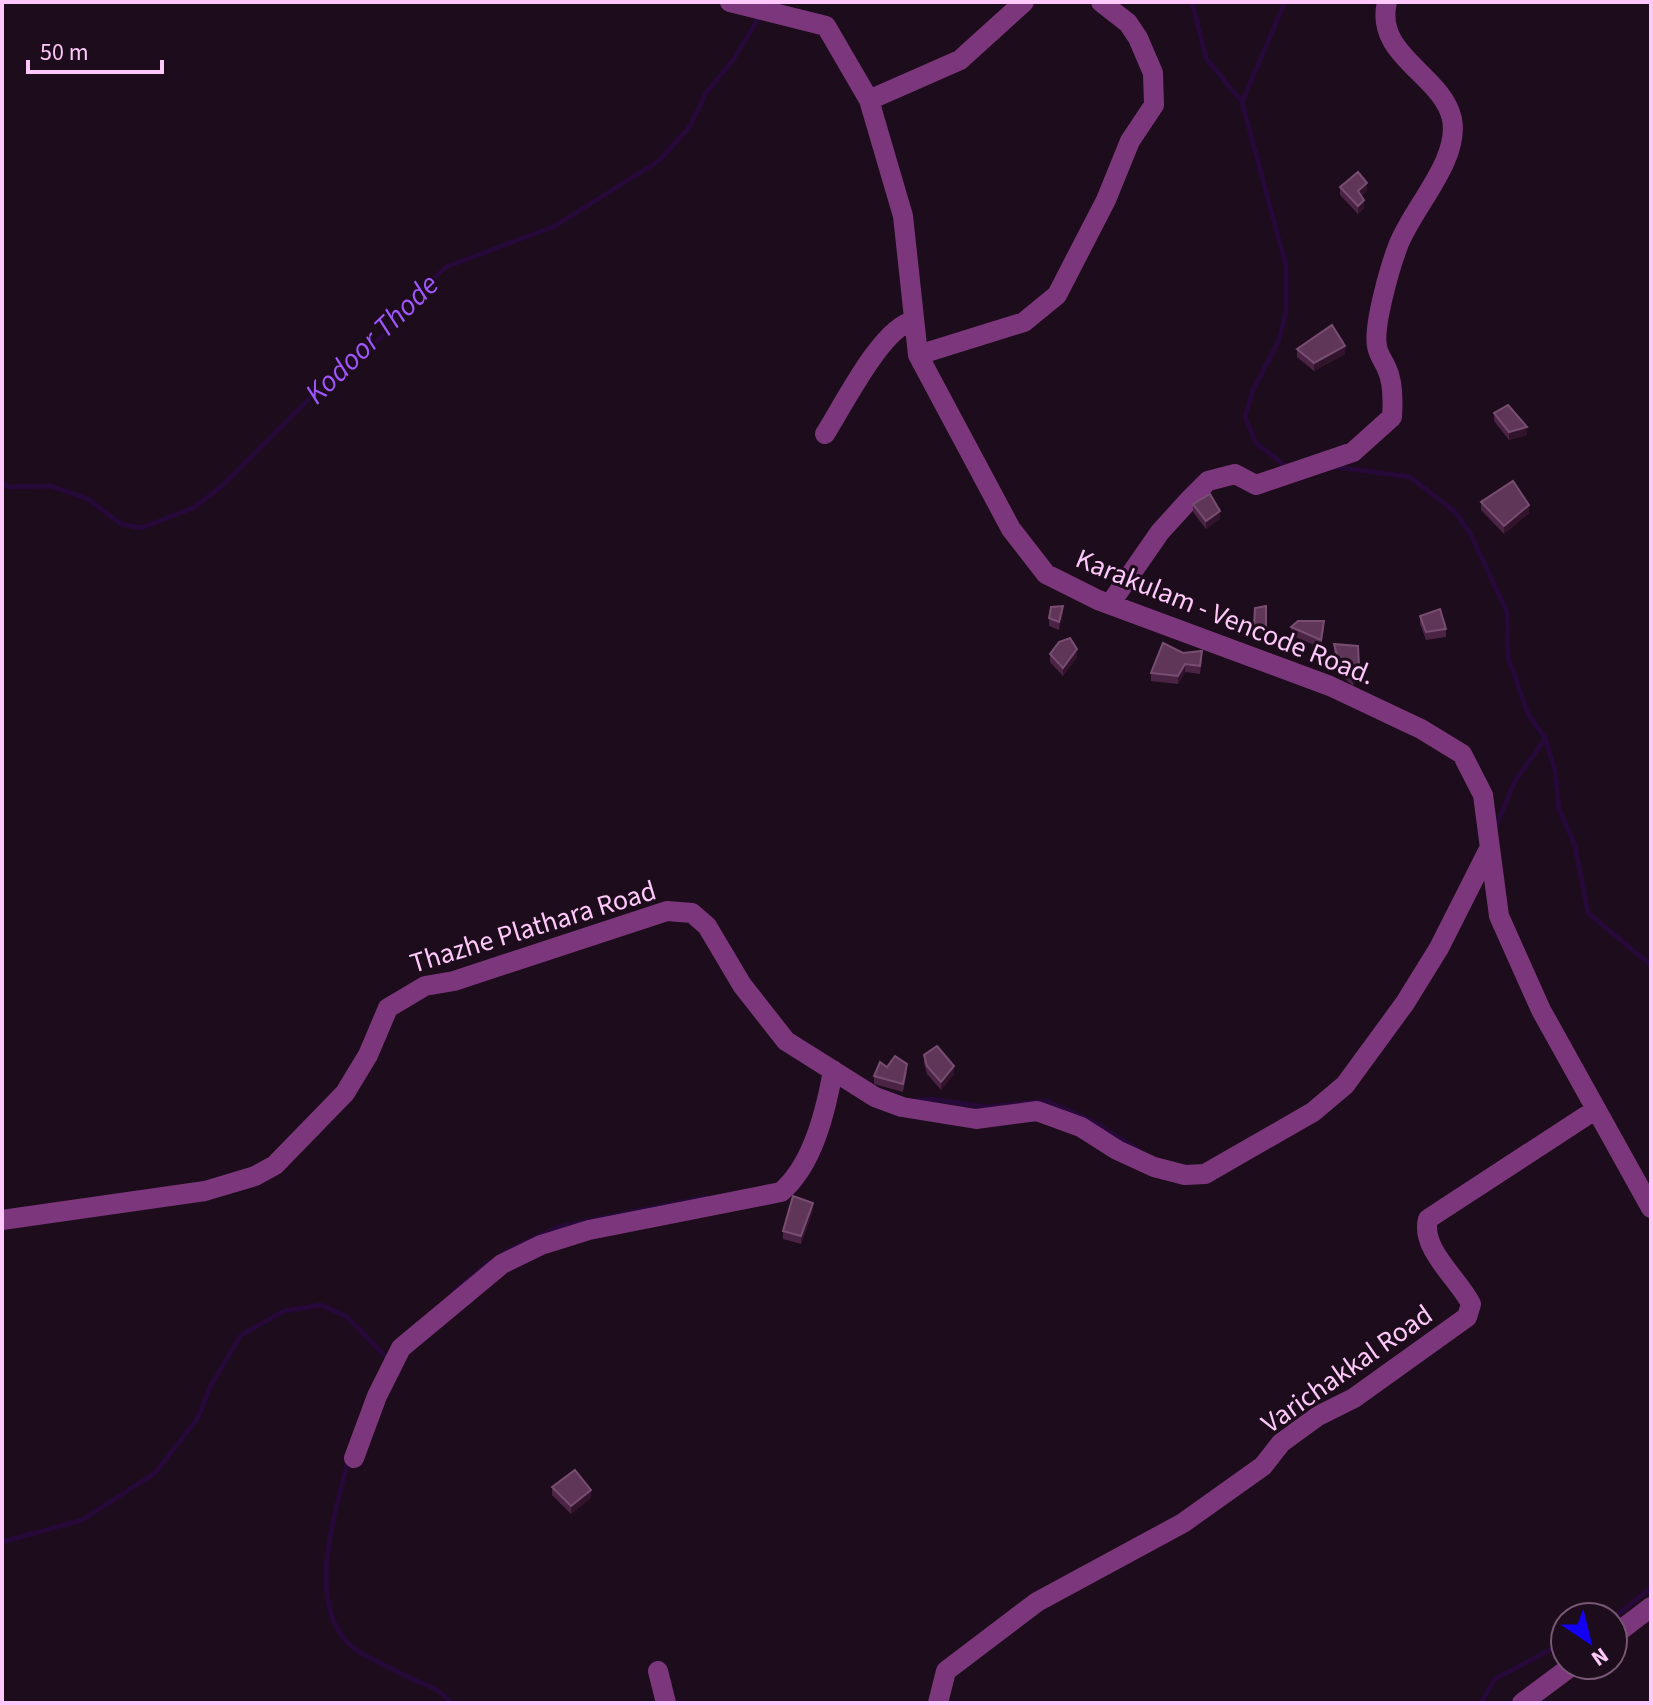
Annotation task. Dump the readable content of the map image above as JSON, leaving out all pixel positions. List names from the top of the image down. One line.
{"streets":{"street":["Karakulam - Vencode Road.","Thazhe Plathara Road","Varichakkal Road"]},"crossings":[["Karakulam - Vencode Road.","Thazhe Plathara Road"],["Karakulam - Vencode Road.","Varichakkal Road"]],"water":["Kodoor Thode"],"scale_bar":"50 m","north":"bottom right"}
